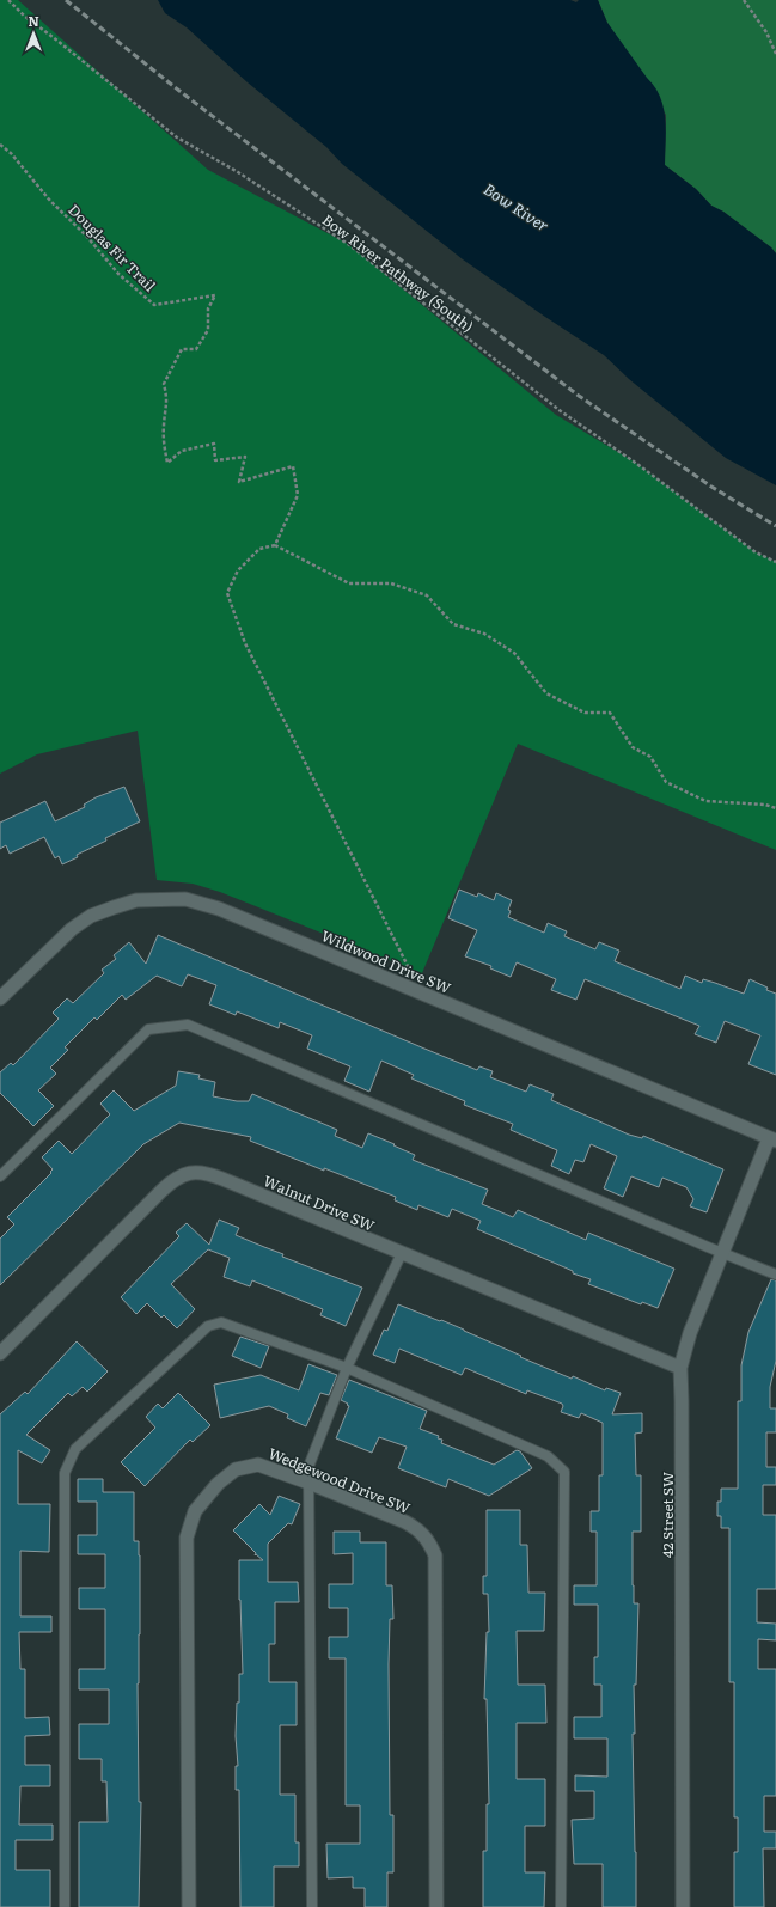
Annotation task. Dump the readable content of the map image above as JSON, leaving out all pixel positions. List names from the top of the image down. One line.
{"streets":{"street":["Wildwood Drive SW","Walnut Drive SW","Wedgewood Drive SW","42 Street SW"],"path":["Douglas Fir Trail","Bow River Pathway (South)"]},"crossings":[["Wildwood Drive SW","42 Street SW"],["Walnut Drive SW","42 Street SW"]],"water":["Bow River"],"north":"top"}
